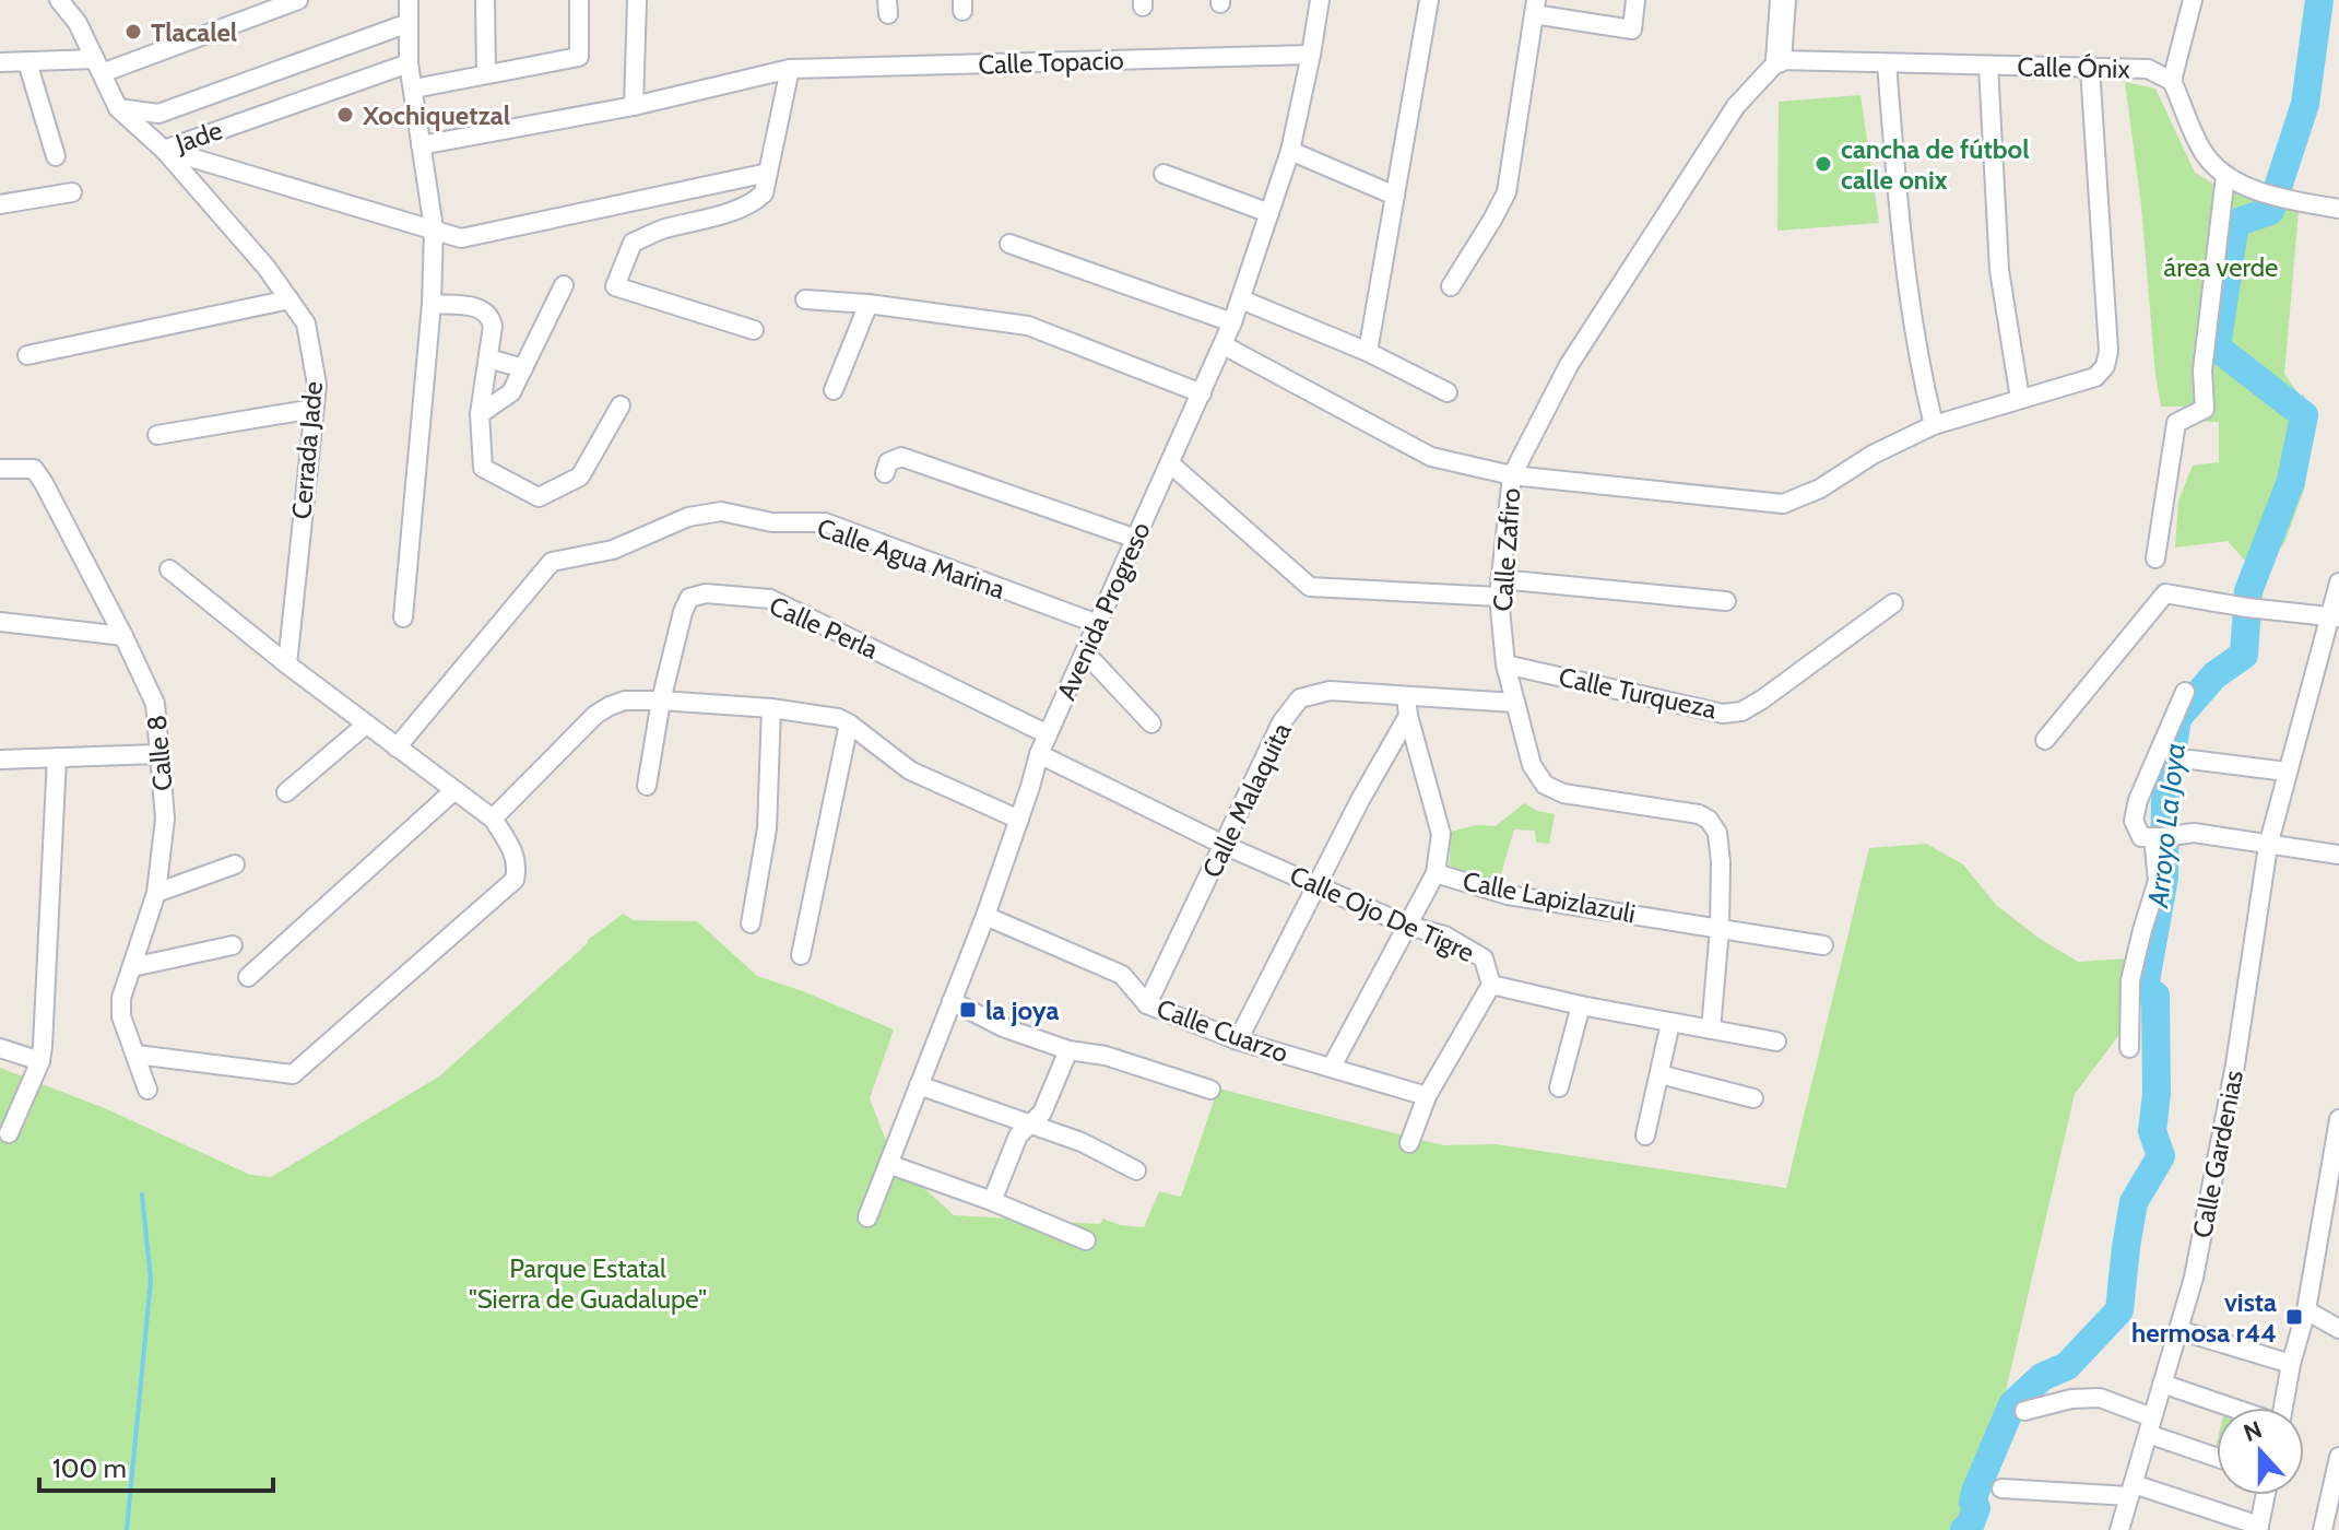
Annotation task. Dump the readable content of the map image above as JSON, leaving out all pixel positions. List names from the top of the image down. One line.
{"streets":{"street":["Calle Topacio","Calle Ónix","Jade","Cerrada Jade","Calle Zafiro","Calle Agua Marina","Avenida Progreso","Calle Perla","Calle Turqueza","Calle 8","Calle Malaquita","Calle Lapizlazuli","Calle Ojo De Tigre","Calle Cuarzo","Calle Gardenias"]},"crossings":[["Calle Topacio","Avenida Progreso"],["Calle Ónix","Calle Zafiro"],["Jade","Cerrada Jade"],["Calle Zafiro","Calle Turqueza"],["Calle Zafiro","Calle Malaquita"],["Calle Zafiro","Calle Lapizlazuli"],["Calle Agua Marina","Avenida Progreso"],["Avenida Progreso","Calle Perla"],["Avenida Progreso","Calle Ojo De Tigre"],["Avenida Progreso","Calle Cuarzo"],["Calle Malaquita","Calle Lapizlazuli"],["Calle Malaquita","Calle Ojo De Tigre"],["Calle Malaquita","Calle Cuarzo"]],"water":["Arroyo La Joya"],"parks":["área verde","Parque Estatal \"Sierra de Guadalupe\""],"places":{"other":["Tlacalel","Xochiquetzal","cancha de fútbol calle onix"],"transit":["la joya","vista hermosa r44"]},"scale_bar":"100 m","north":"top"}
